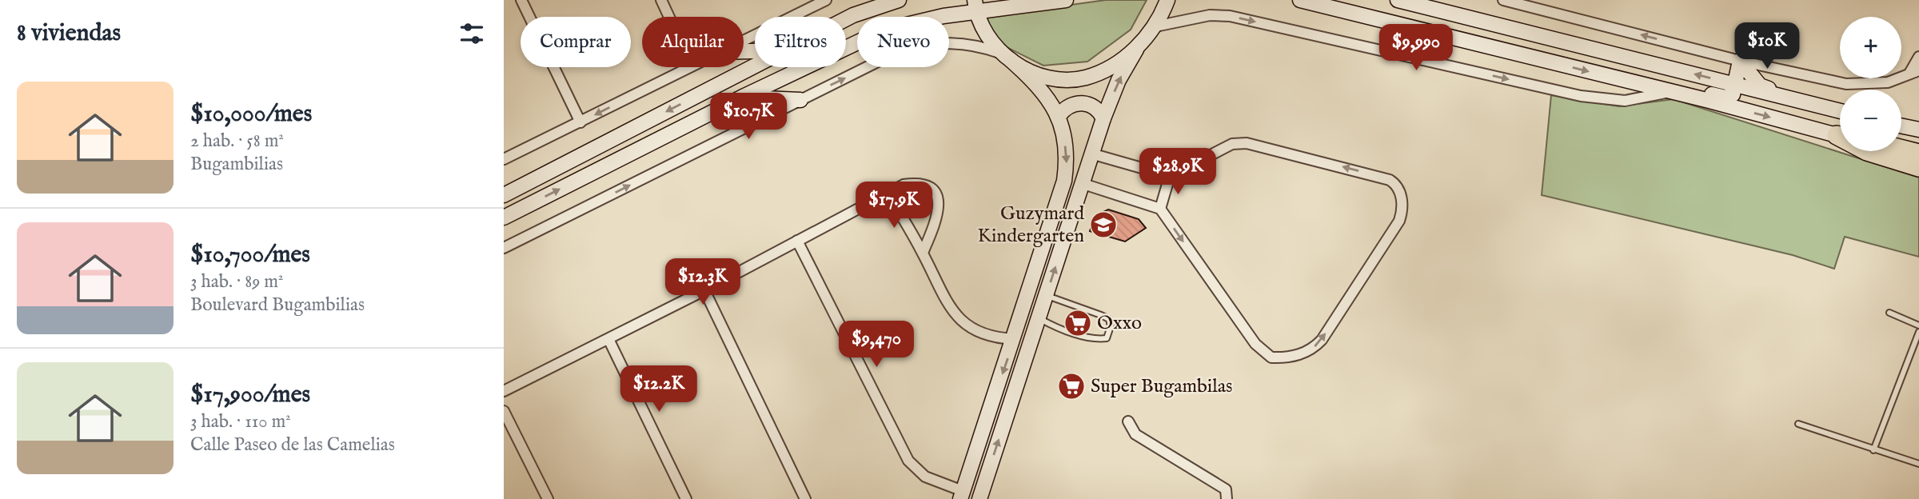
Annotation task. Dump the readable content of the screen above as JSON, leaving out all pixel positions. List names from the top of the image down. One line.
{"places":{"school or university":["Guzymard Kindergarten"],"supermarket":["Oxxo","Super Bugambilas"]},"page":{"heading":"8 viviendas","map_buttons":["+","−"],"chip":["Comprar","Alquilar","Filtros","Nuevo"],"price":["$10K","$9,990","$10.7K","$28.9K","$17.9K","$12.3K","$9,470","$12.2K"],"list":[{"name":"$10,000/mes","note":"2 hab. · 58 m² · Bugambilias"},{"name":"$10,700/mes","note":"3 hab. · 89 m² · Boulevard Bugambilias"},{"name":"$17,900/mes","note":"3 hab. · 110 m² · Calle Paseo de las Camelias"}]}}
